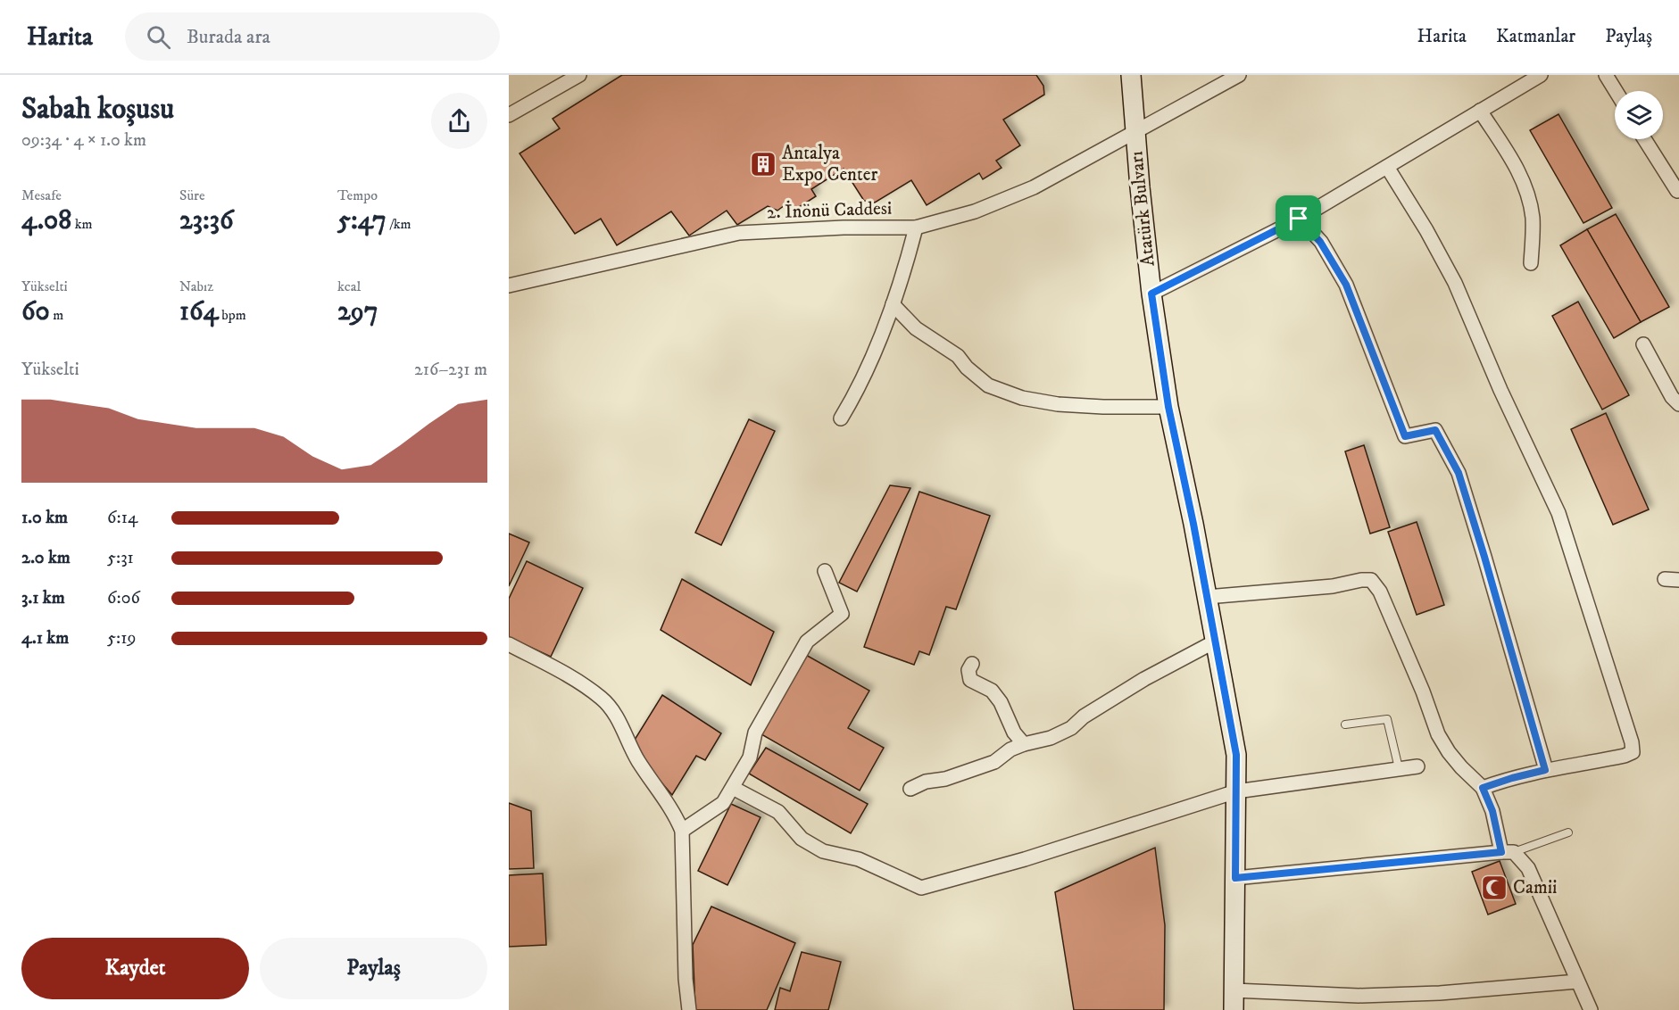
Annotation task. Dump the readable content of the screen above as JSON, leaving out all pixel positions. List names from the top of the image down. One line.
{"streets":{"street":["Atatürk Bulvarı","2. İnönü Caddesi"]},"crossings":[["Atatürk Bulvarı","2. İnönü Caddesi"]],"places":{"building":["Antalya Expo Center"],"mosque":["Camii"]},"page":{"header":"Harita","search":"Burada ara","nav":["Harita","Katmanlar","Paylaş"],"heading":["Sabah koşusu","09:34 · 4 × 1.0 km"],"stats":[["Mesafe","4.08 km"],["Süre","23:36"],["Tempo","5:47 /km"],["Yükselti","60 m"],["Nabız","164 bpm"],["kcal","297"]],"chart":["Yükselti","216–231 m"],"list":[{"name":"1.0 km","note":"6:14"},{"name":"2.0 km","note":"5:31"},{"name":"3.1 km","note":"6:06"},{"name":"4.1 km","note":"5:19"}],"buttons":["Kaydet","Paylaş"]}}
